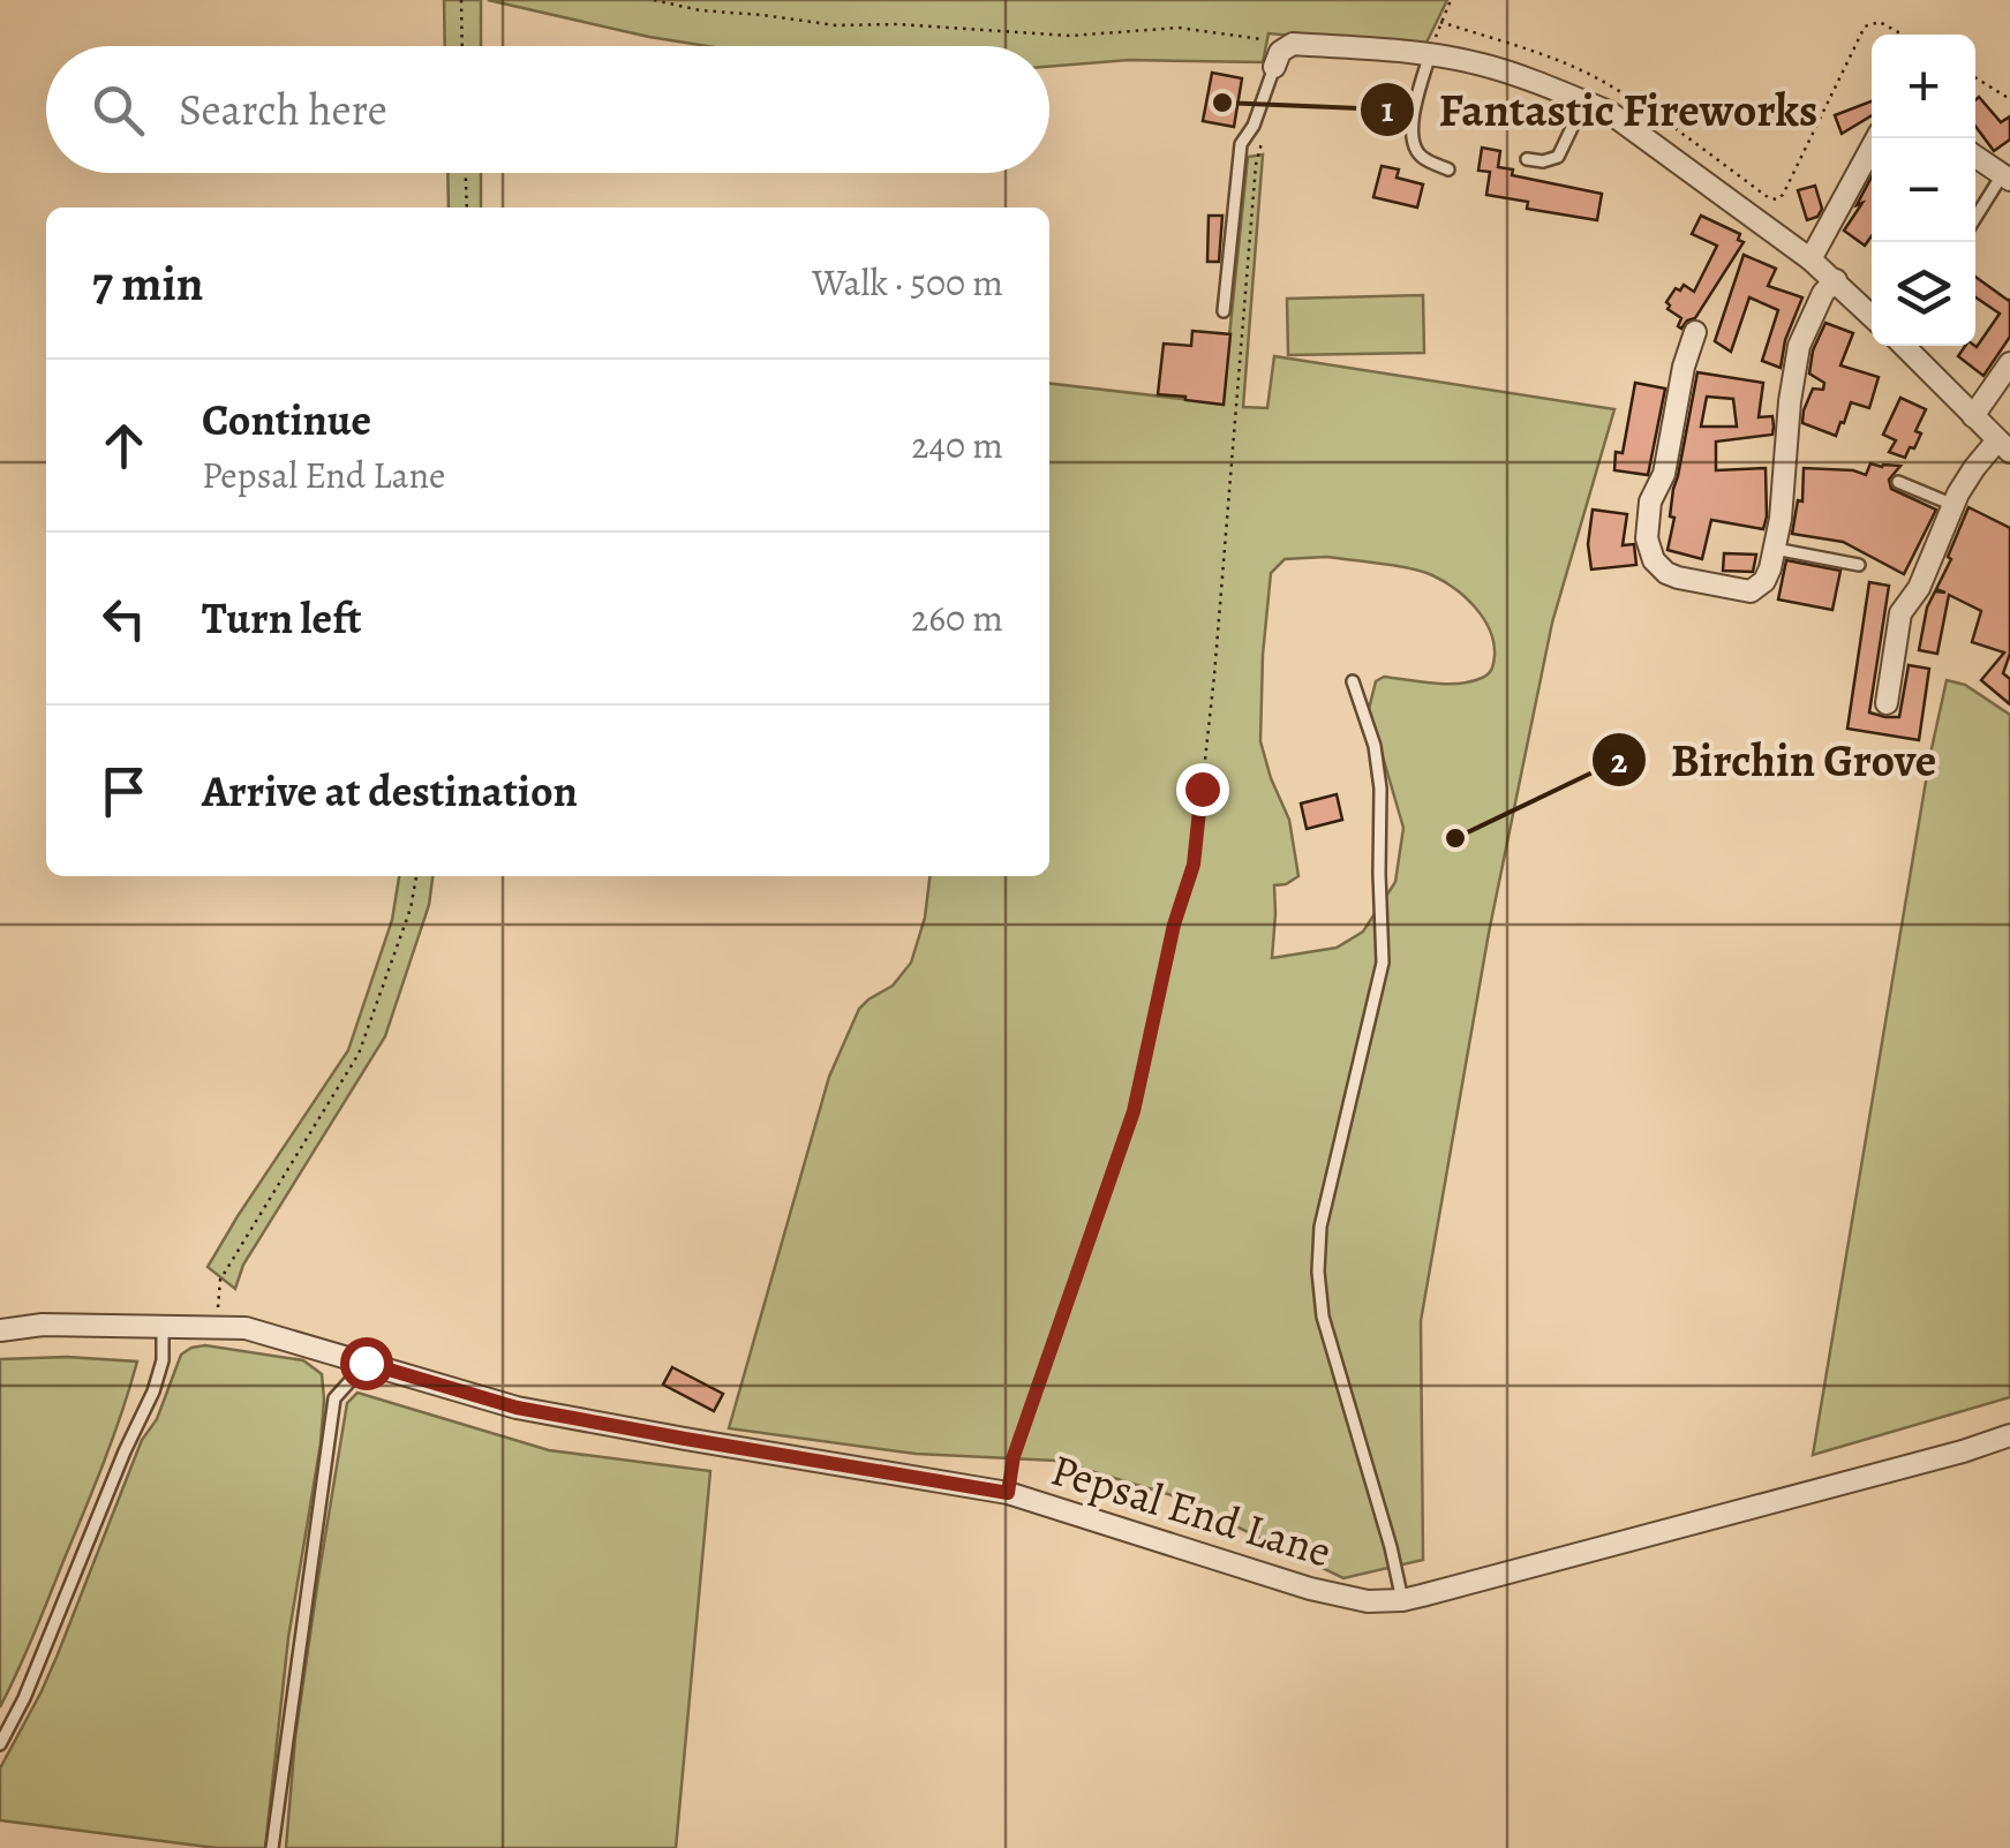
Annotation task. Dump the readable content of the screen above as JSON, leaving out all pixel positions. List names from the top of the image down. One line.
{"streets":{"street":["Pepsal End Lane"]},"places":["Fantastic Fireworks","Birchin Grove"],"page":{"map_buttons":["+","−"],"search":"Search here","heading":["7 min","Walk · 500 m"],"list":[["Continue","Pepsal End Lane","240 m"],["Turn left","260 m"],"Arrive at destination"]}}
